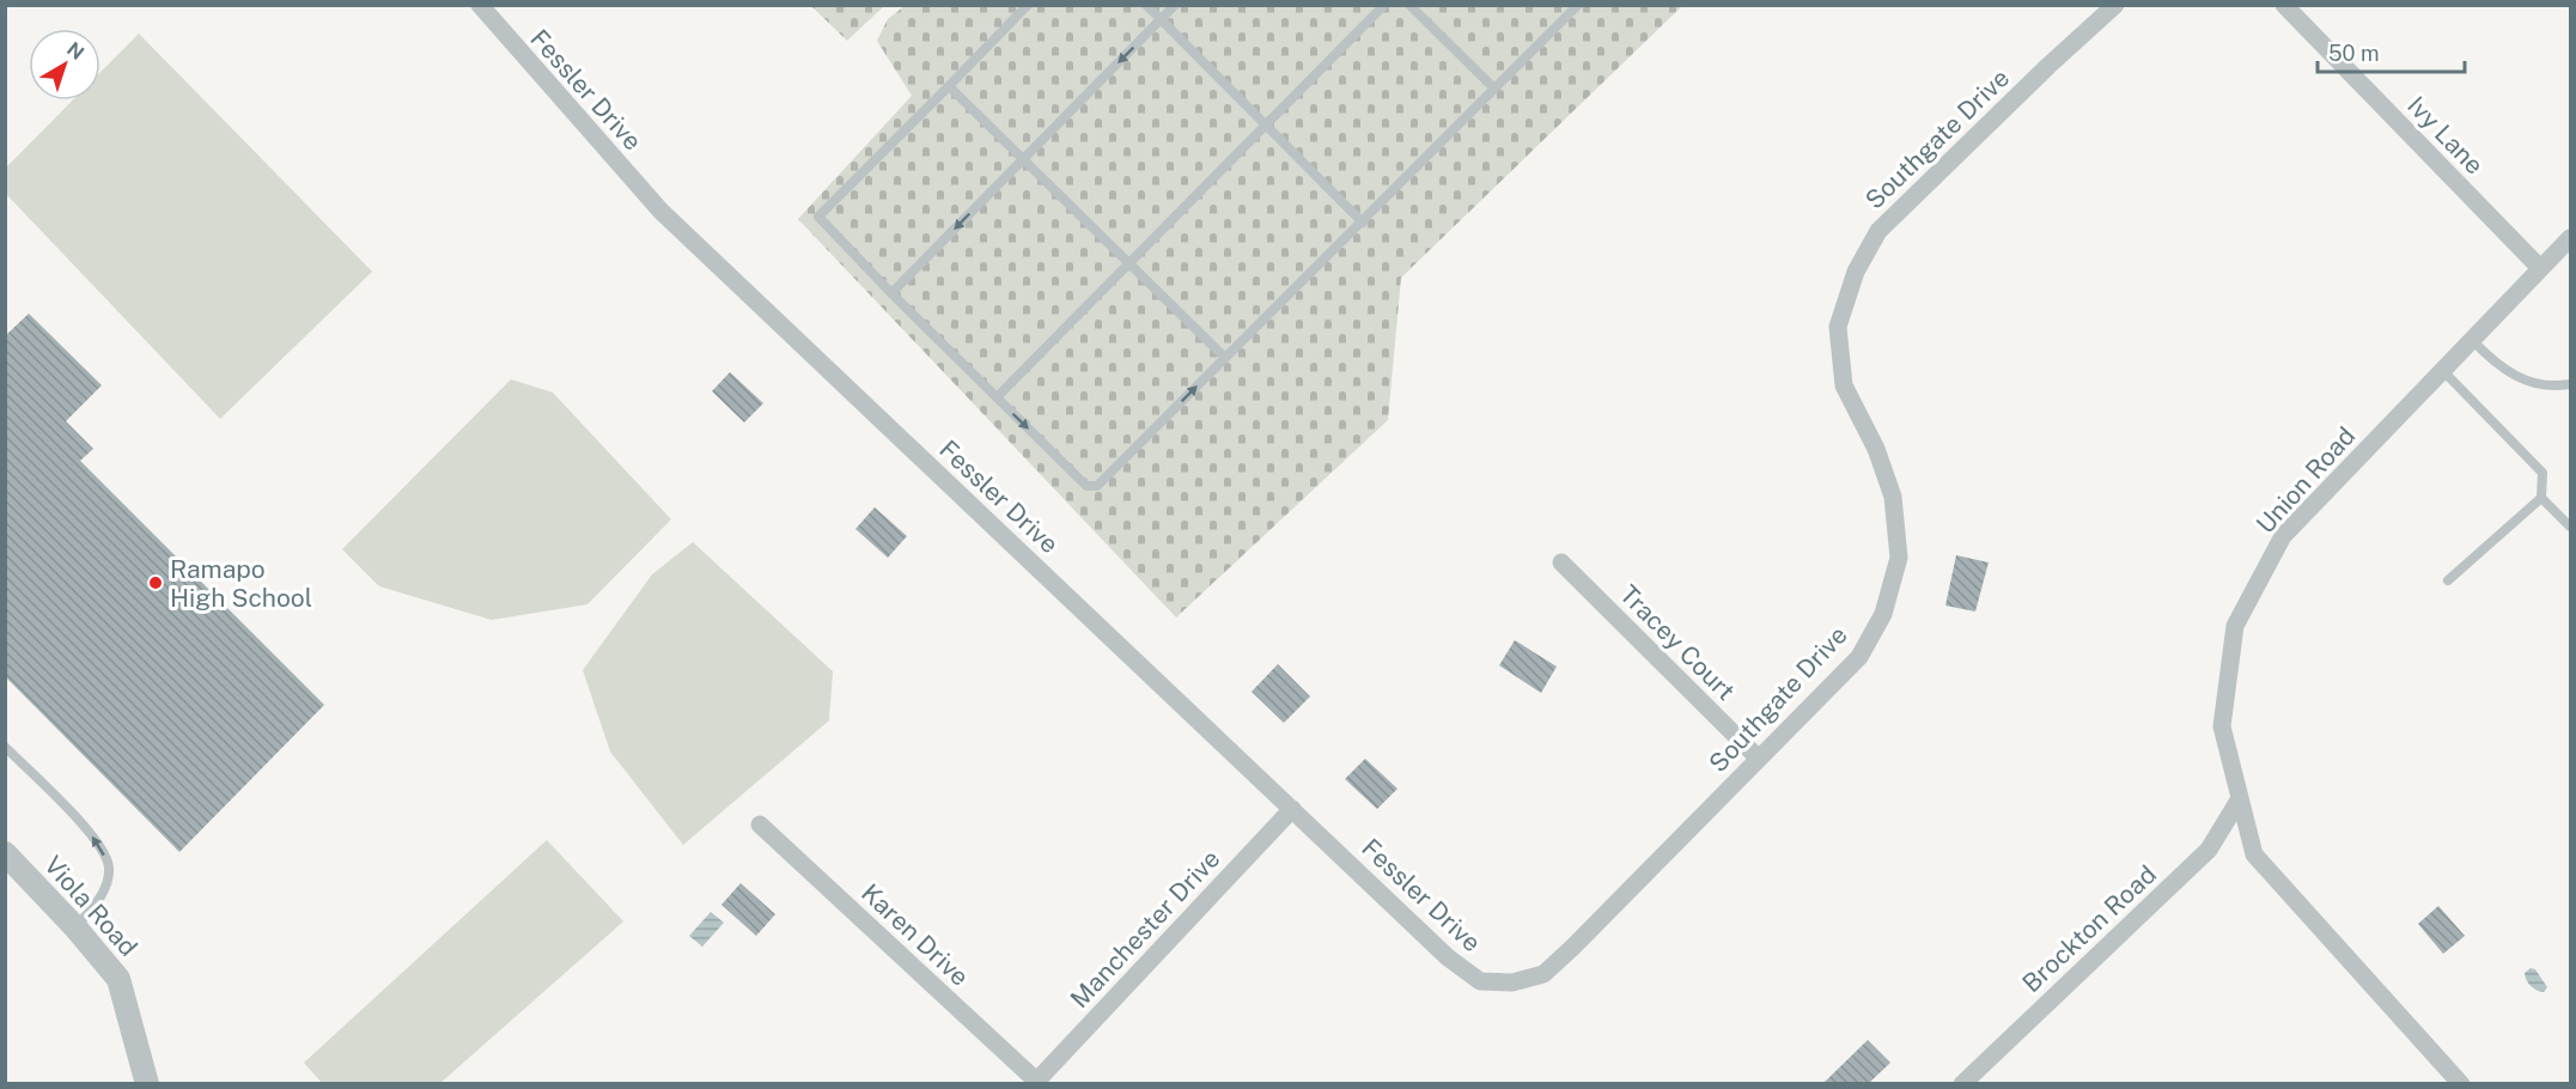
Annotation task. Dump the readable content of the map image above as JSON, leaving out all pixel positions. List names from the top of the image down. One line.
{"streets":{"street":["Fessler Drive","Ivy Lane","Southgate Drive","Union Road","Tracey Court","Viola Road","Manchester Drive","Brockton Road","Karen Drive"]},"crossings":[["Fessler Drive","Southgate Drive"],["Fessler Drive","Manchester Drive"],["Ivy Lane","Union Road"],["Southgate Drive","Tracey Court"],["Union Road","Brockton Road"],["Manchester Drive","Karen Drive"]],"places":["Ramapo High School"],"scale_bar":"50 m","north":"top right"}
